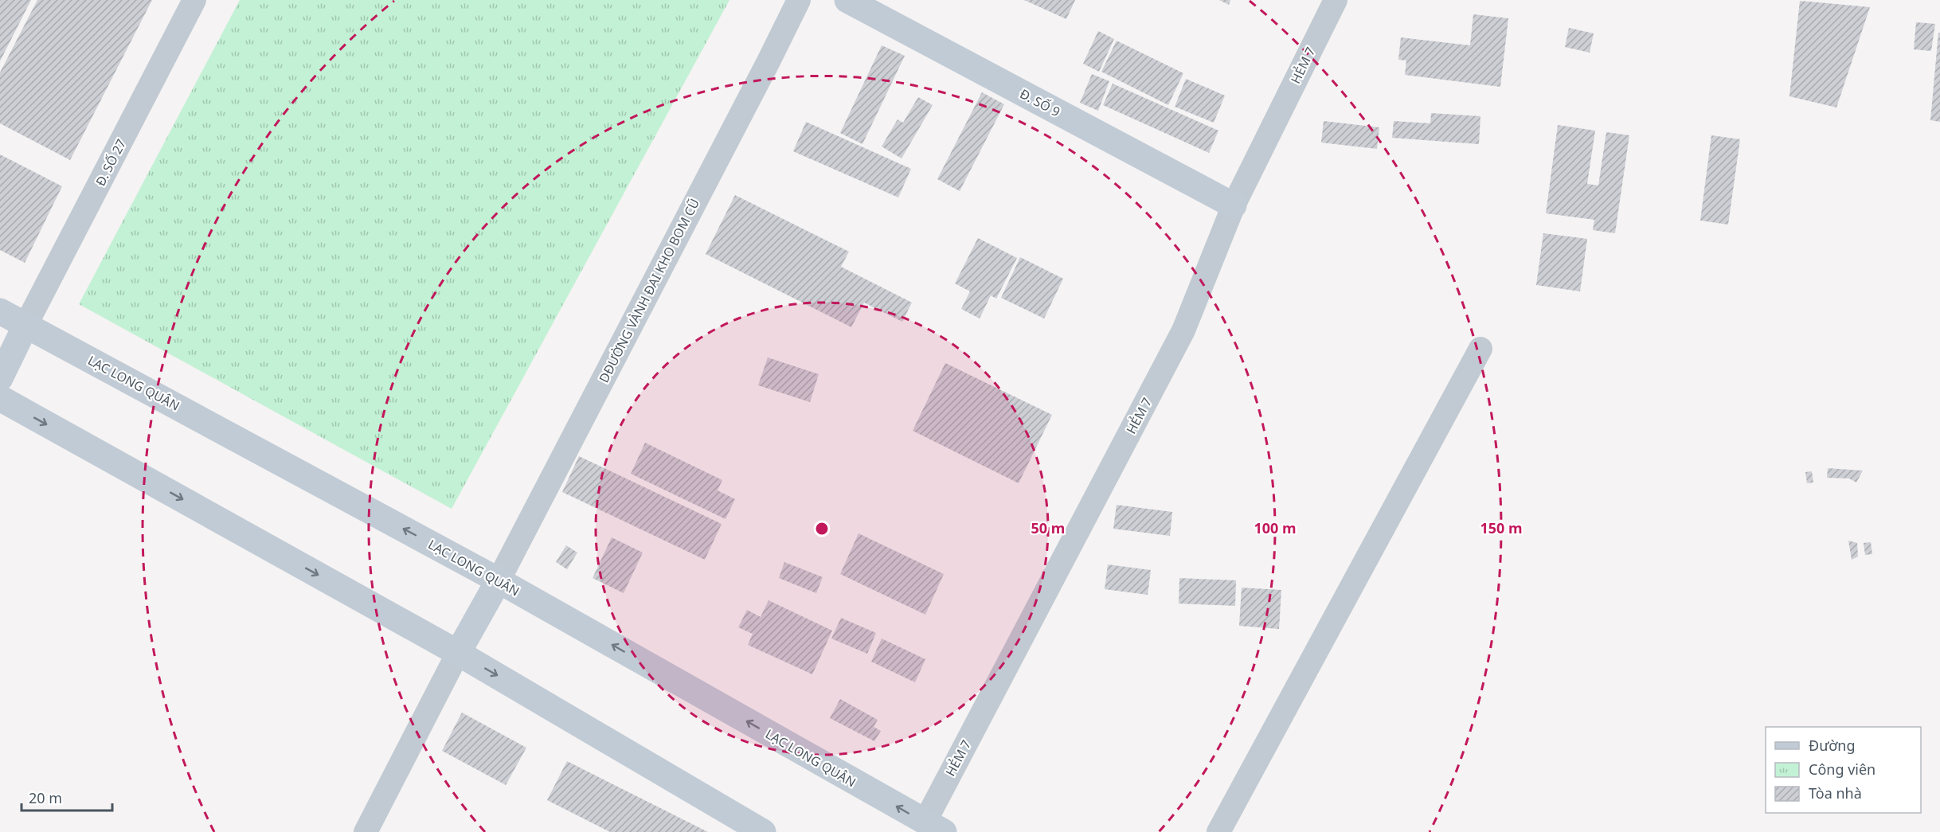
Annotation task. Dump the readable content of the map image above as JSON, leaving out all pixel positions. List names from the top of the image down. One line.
{"streets":{"main road":["Đ. SỐ 9","LẠC LONG QUÂN"],"street":["HẺM 7","Đ. SỐ 27","DĐƯỜNG VÀNH ĐAI KHO BOM CŨ"]},"crossings":[["HẺM 7","Đ. SỐ 9"],["HẺM 7","LẠC LONG QUÂN"],["Đ. SỐ 27","LẠC LONG QUÂN"],["DĐƯỜNG VÀNH ĐAI KHO BOM CŨ","LẠC LONG QUÂN"]],"legend":["Đường","Công viên","Tòa nhà"],"scale_bar":"20 m","rings":["50 m","100 m","150 m"]}
